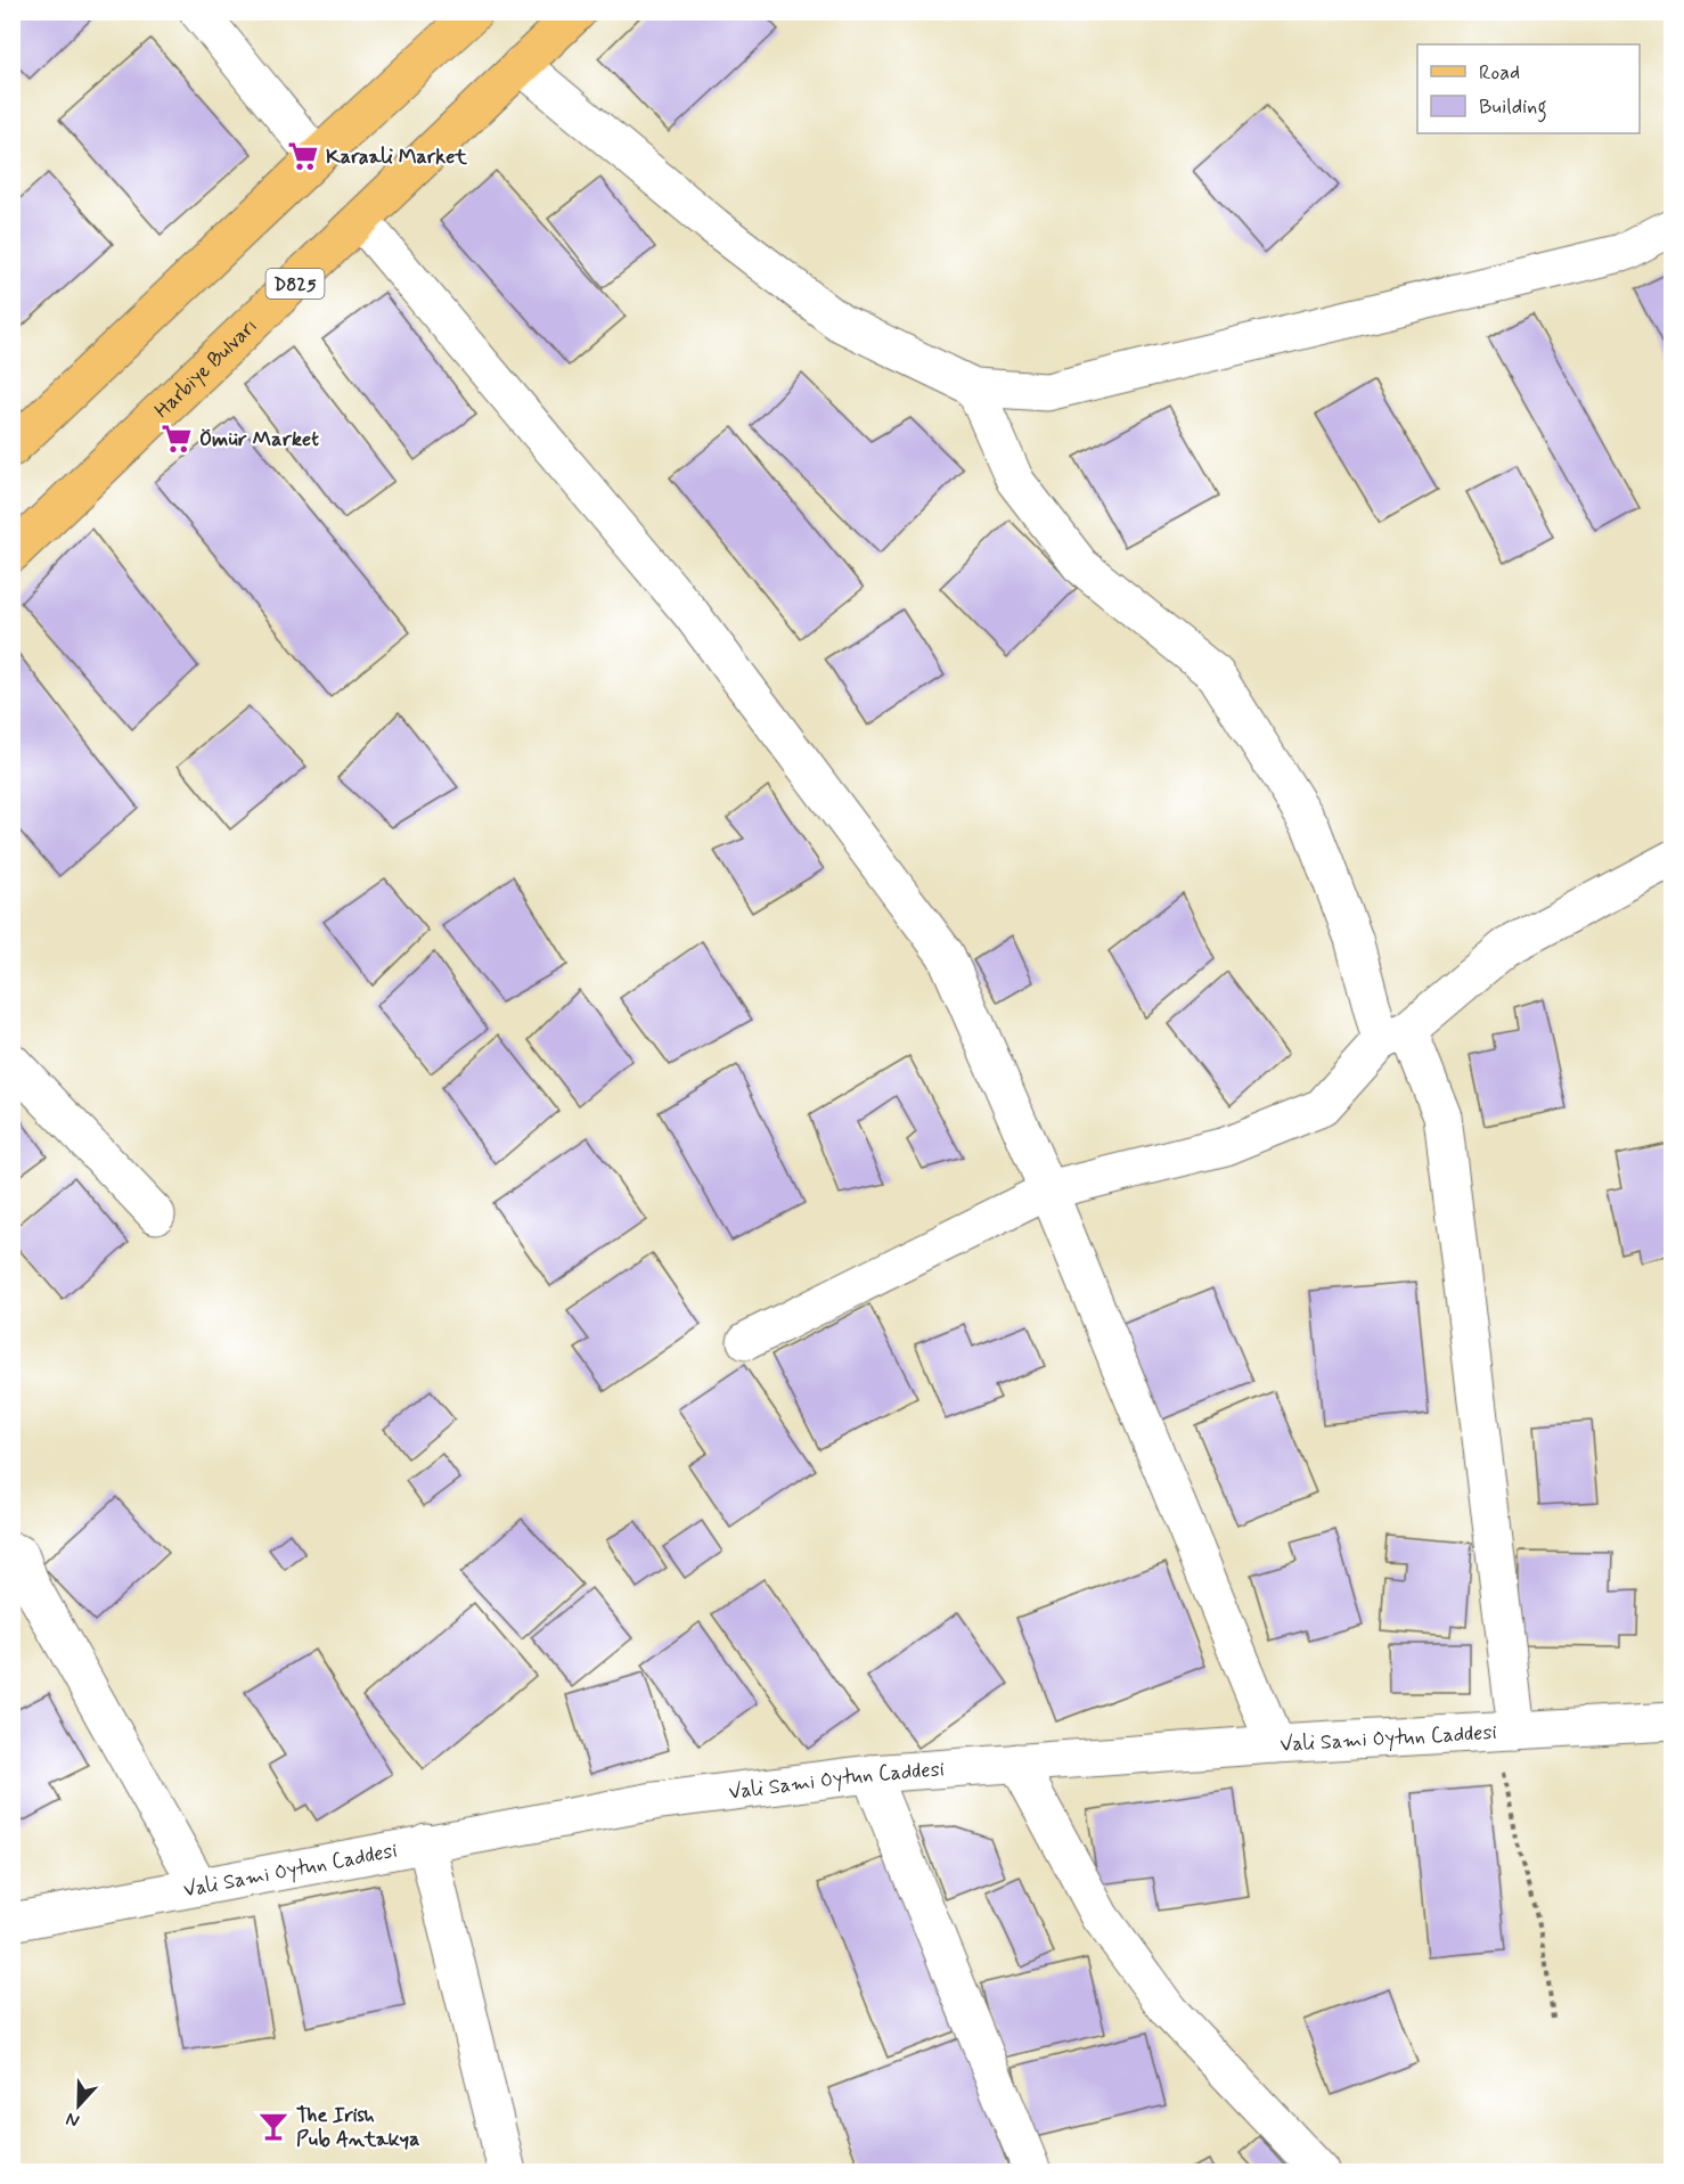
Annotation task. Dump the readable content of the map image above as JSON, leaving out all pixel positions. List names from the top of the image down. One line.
{"streets":{"main road":["D825","Harbiye Bulvarı"],"street":["Vali Sami Oytun Caddesi"]},"places":{"supermarket":["Karaali Market","Ömür Market"],"bar":["The Irish Pub Antakya"]},"legend":["Road","Building"],"north":"bottom"}
